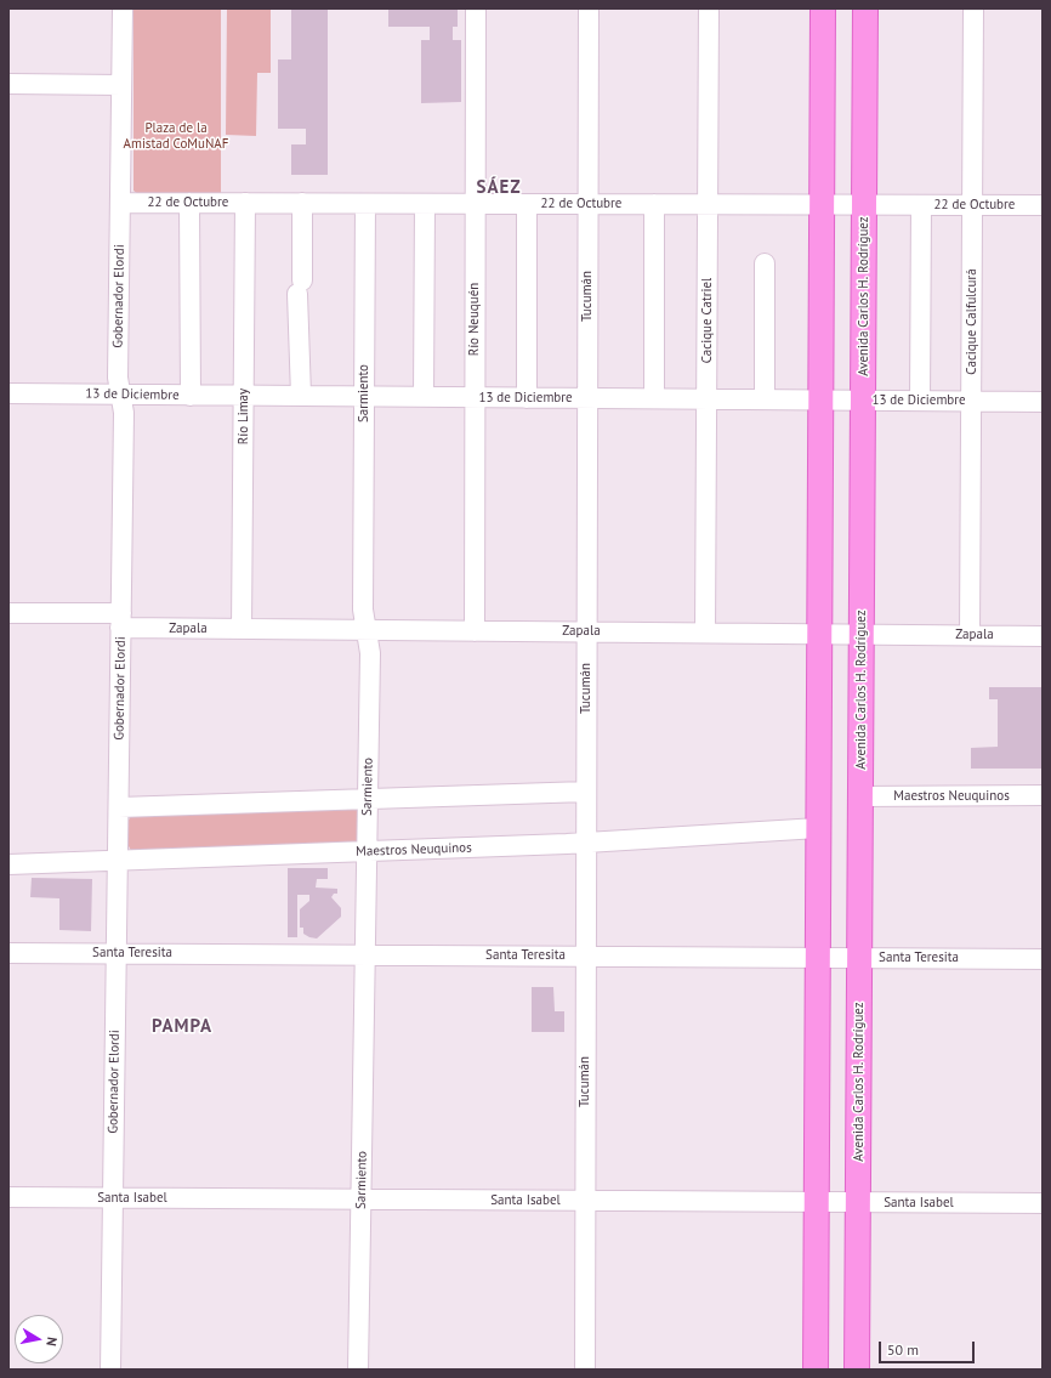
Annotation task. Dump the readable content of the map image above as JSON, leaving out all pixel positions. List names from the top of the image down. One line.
{"streets":{"main road":["Avenida Carlos H. Rodríguez"],"street":["22 de Octubre","Gobernador Elordi","Tucumán","Río Neuquén","Cacique Catriel","Cacique Calfulcurá","Sarmiento","13 de Diciembre","Río Limay","Zapala","Maestros Neuquinos","Santa Teresita","Santa Isabel"]},"crossings":[["22 de Octubre","Gobernador Elordi"],["22 de Octubre","Tucumán"],["22 de Octubre","Avenida Carlos H. Rodríguez"],["22 de Octubre","Río Neuquén"],["22 de Octubre","Cacique Catriel"],["22 de Octubre","Cacique Calfulcurá"],["22 de Octubre","Sarmiento"],["22 de Octubre","Río Limay"],["Gobernador Elordi","13 de Diciembre"],["Gobernador Elordi","Zapala"],["Gobernador Elordi","Maestros Neuquinos"],["Gobernador Elordi","Santa Teresita"],["Gobernador Elordi","Santa Isabel"],["Tucumán","13 de Diciembre"],["Tucumán","Zapala"],["Tucumán","Maestros Neuquinos"],["Tucumán","Santa Teresita"],["Tucumán","Santa Isabel"],["Avenida Carlos H. Rodríguez","13 de Diciembre"],["Avenida Carlos H. Rodríguez","Zapala"],["Avenida Carlos H. Rodríguez","Maestros Neuquinos"],["Avenida Carlos H. Rodríguez","Santa Teresita"],["Avenida Carlos H. Rodríguez","Santa Isabel"],["Río Neuquén","13 de Diciembre"],["Río Neuquén","Zapala"],["Cacique Catriel","13 de Diciembre"],["Cacique Catriel","Zapala"],["Cacique Calfulcurá","13 de Diciembre"],["Cacique Calfulcurá","Zapala"],["Sarmiento","13 de Diciembre"],["Sarmiento","Zapala"],["Sarmiento","Maestros Neuquinos"],["Sarmiento","Santa Teresita"],["Sarmiento","Santa Isabel"],["13 de Diciembre","Río Limay"],["Río Limay","Zapala"]],"districts":["SÁEZ","PAMPA"],"parks":["Plaza de la Amistad CoMuNAF"],"scale_bar":"50 m","north":"right"}
